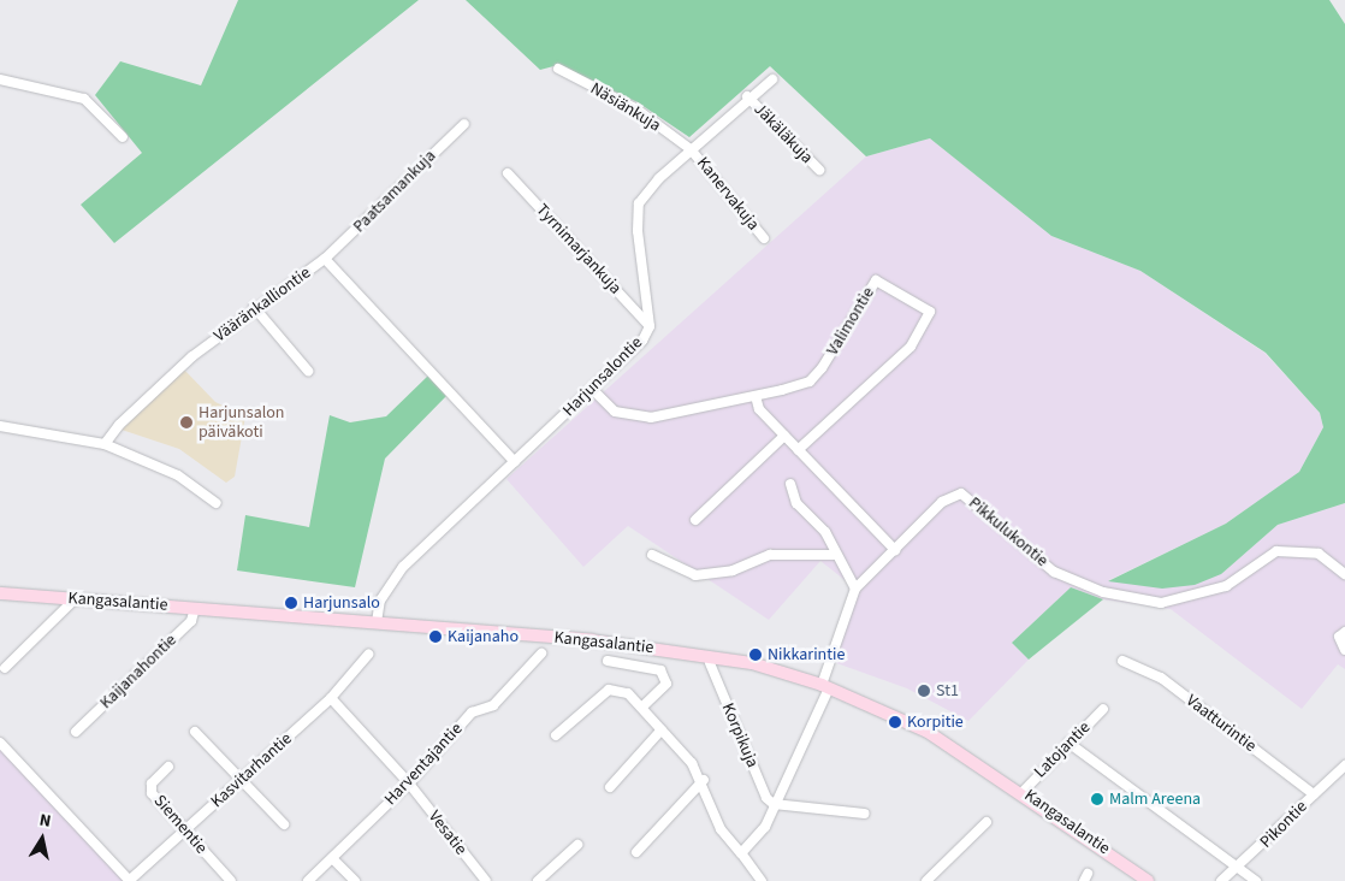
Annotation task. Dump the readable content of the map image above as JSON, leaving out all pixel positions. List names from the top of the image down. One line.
{"streets":{"main road":["Kangasalantie"],"street":["Näsiänkuja","Jäkäläkuja","Paatsamankuja","Kanervakuja","Tyrnimarjankuja","Vääränkalliontie","Valimontie","Harjunsalontie","Pikkulukontie","Kaijanahontie","Vaatturintie","Korpikuja","Latojantie","Harventajantie","Kasvitarhantie","Siementie","Pikontie","Vesatie"]},"crossings":[["Näsiänkuja","Kanervakuja"],["Näsiänkuja","Harjunsalontie"],["Jäkäläkuja","Harjunsalontie"],["Paatsamankuja","Vääränkalliontie"],["Kanervakuja","Harjunsalontie"],["Tyrnimarjankuja","Harjunsalontie"],["Vääränkalliontie","Harjunsalontie"],["Valimontie","Harjunsalontie"],["Harjunsalontie","Kangasalantie"],["Pikkulukontie","Kangasalantie"],["Kangasalantie","Kaijanahontie"],["Kangasalantie","Latojantie"],["Vaatturintie","Pikontie"],["Harventajantie","Vesatie"],["Kasvitarhantie","Siementie"],["Kasvitarhantie","Vesatie"]],"places":["Harjunsalon päiväkoti","Harjunsalo","Kaijanaho","Nikkarintie","St1","Korpitie","Malm Areena"],"north":"top"}
